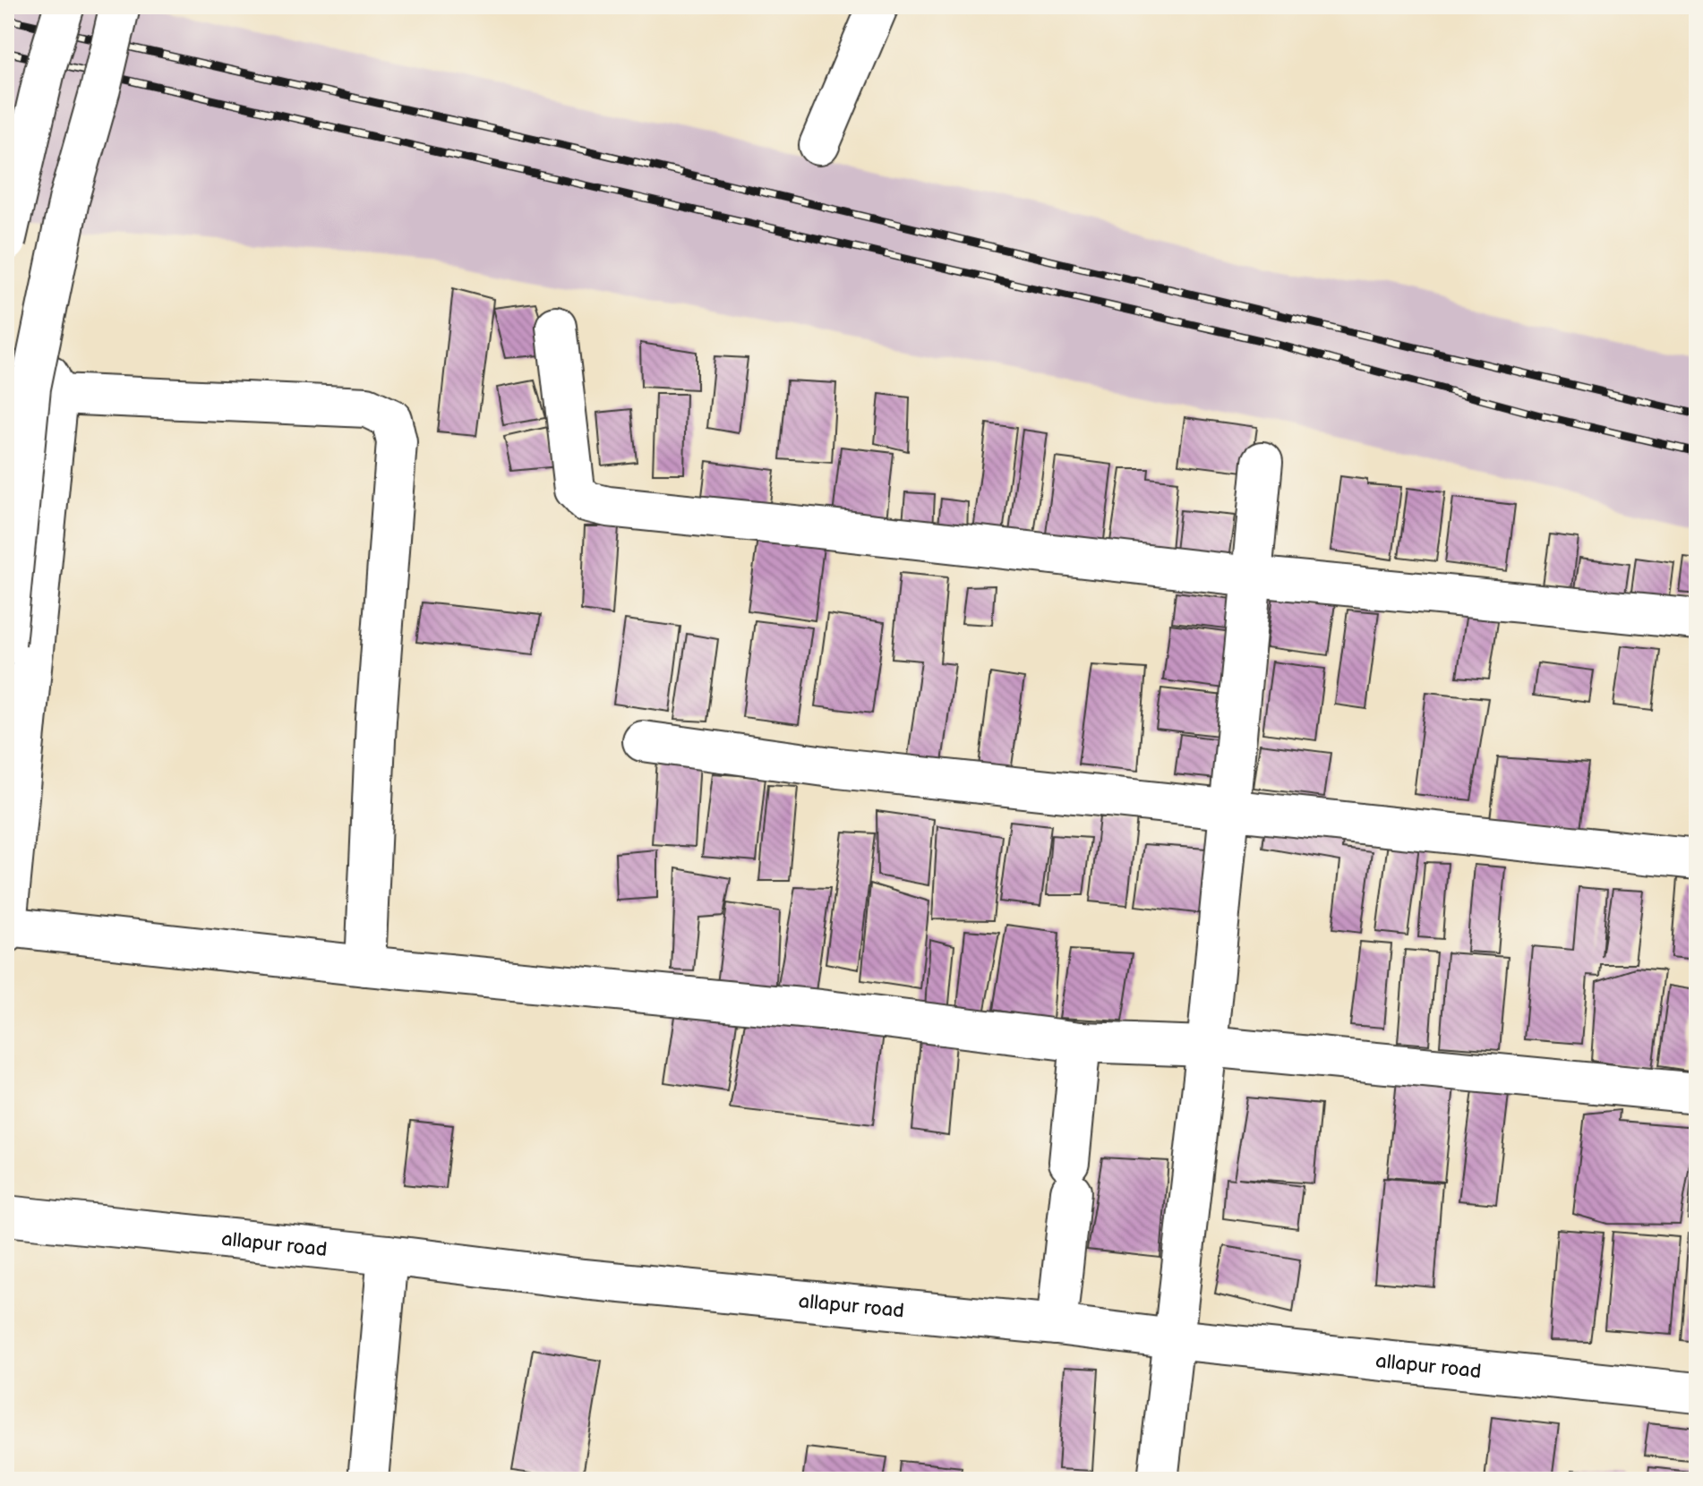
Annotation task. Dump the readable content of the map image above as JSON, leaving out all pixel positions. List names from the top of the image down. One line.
{"streets":{"street":["allapur road"]}}
